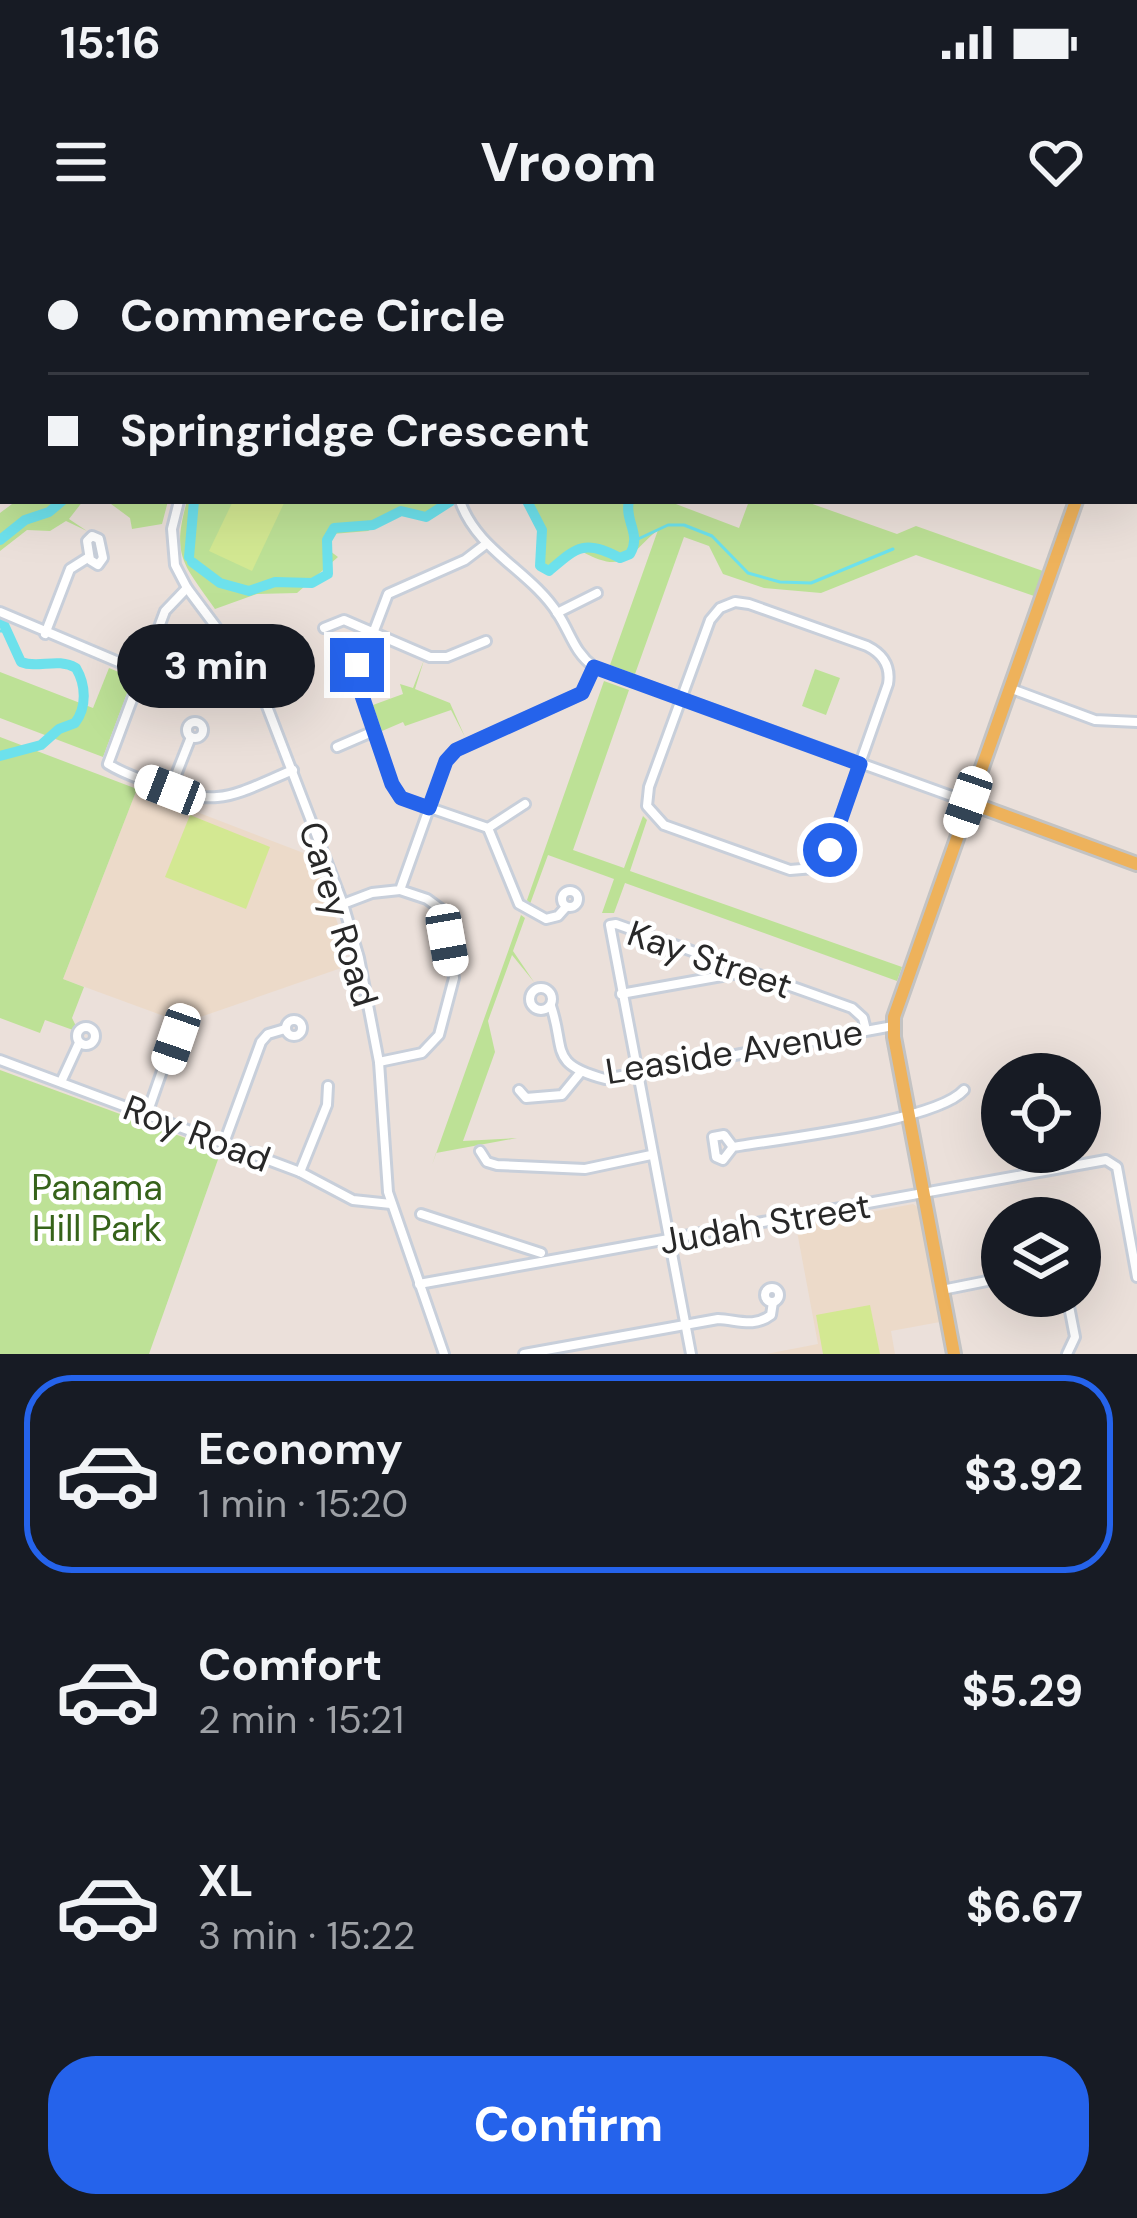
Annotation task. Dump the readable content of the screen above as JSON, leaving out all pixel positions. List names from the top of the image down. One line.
{"streets":{"street":["Carey Road","Kay Street","Leaside Avenue","Roy Road","Judah Street"]},"crossings":[["Carey Road","Roy Road"],["Carey Road","Judah Street"],["Kay Street","Leaside Avenue"]],"parks":["Panama Hill Park"],"page":{"status":"15:16","header":"Vroom","banner":["Commerce Circle","Springridge Crescent"],"bubble":"3 min","list":[{"name":"Economy","note":"1 min · 15:20","value":"$3.92"},{"name":"Comfort","note":"2 min · 15:21","value":"$5.29"},{"name":"XL","note":"3 min · 15:22","value":"$6.67"}],"buttons":"Confirm"}}
